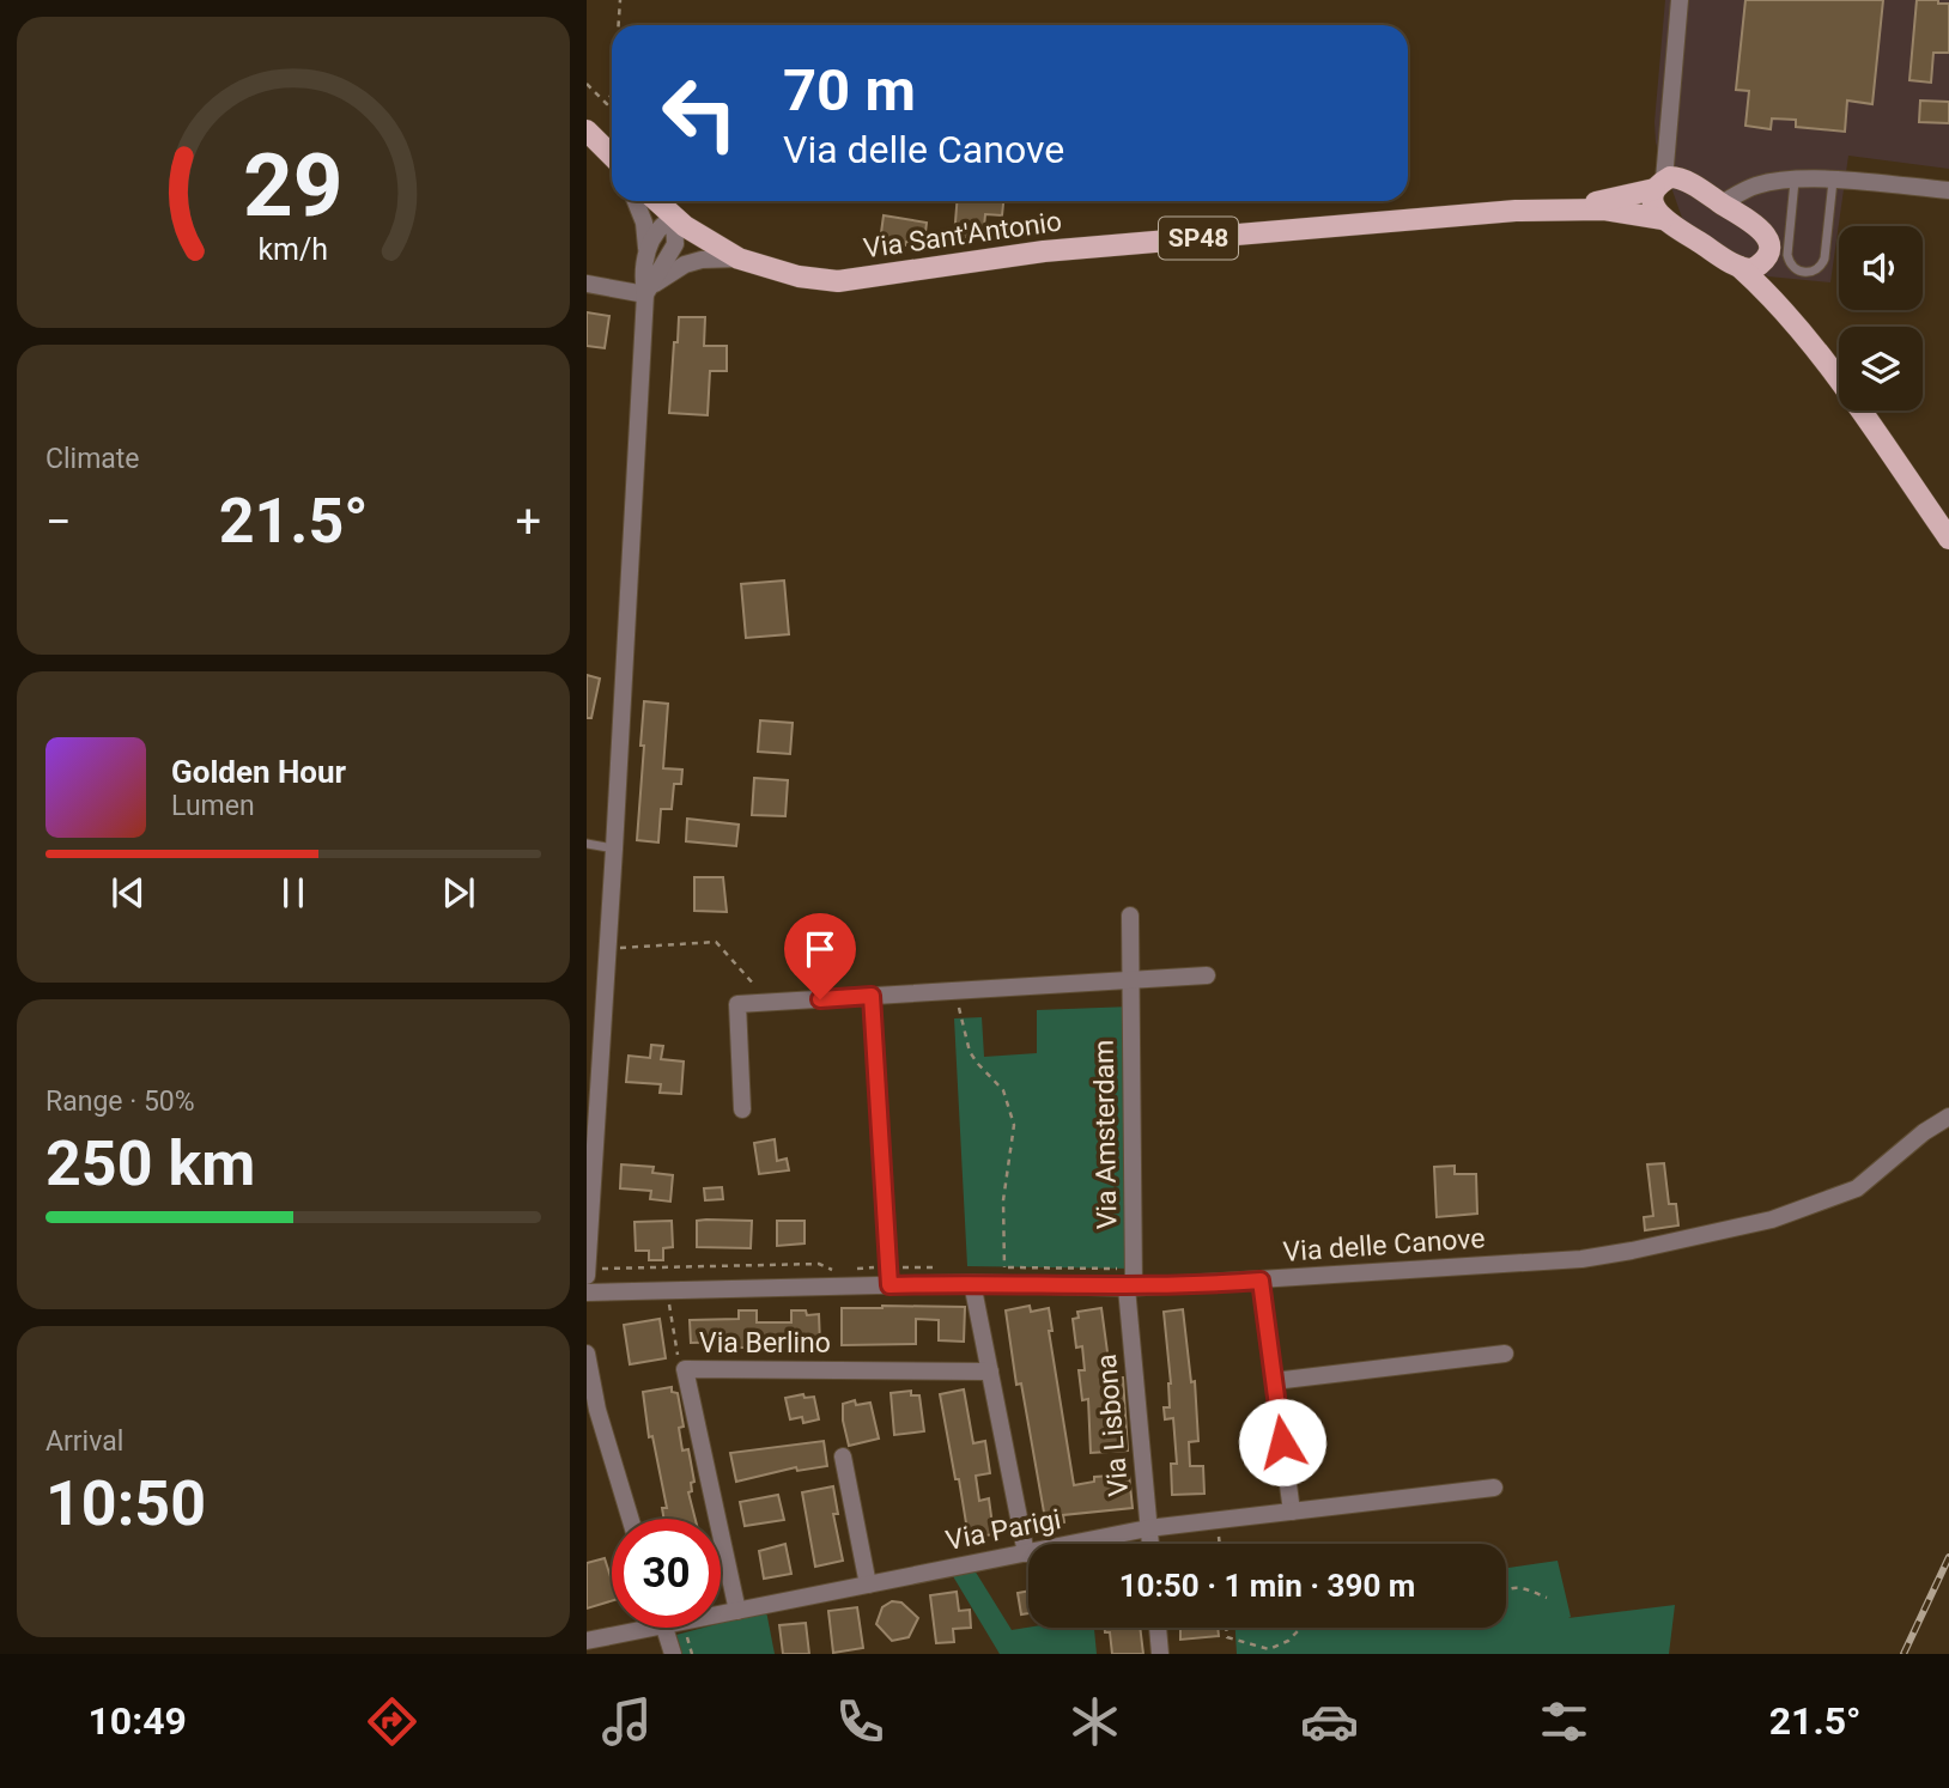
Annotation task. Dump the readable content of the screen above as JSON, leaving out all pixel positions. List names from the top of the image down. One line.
{"streets":{"main road":["Via Sant'Antonio","SP48"],"street":["Via Amsterdam","Via delle Canove","Via Berlino","Via Lisbona","Via Parigi"]},"crossings":[["Via Amsterdam","Via delle Canove"],["Via Amsterdam","Via Lisbona"],["Via delle Canove","Via Lisbona"],["Via Berlino","Via Parigi"],["Via Lisbona","Via Parigi"]],"page":{"turn":["70 m","Via delle Canove"],"tile":["Climate",["Range · 50%","250 km"],["Arrival","10:50"]],"heat":["−","21.5°","+"],"song":["Golden Hour","Lumen"],"limit":"30","trip":"10:50 · 1 min · 390 m","tabs":["10:49","21.5°"],"gauge":["29","km/h"]}}
